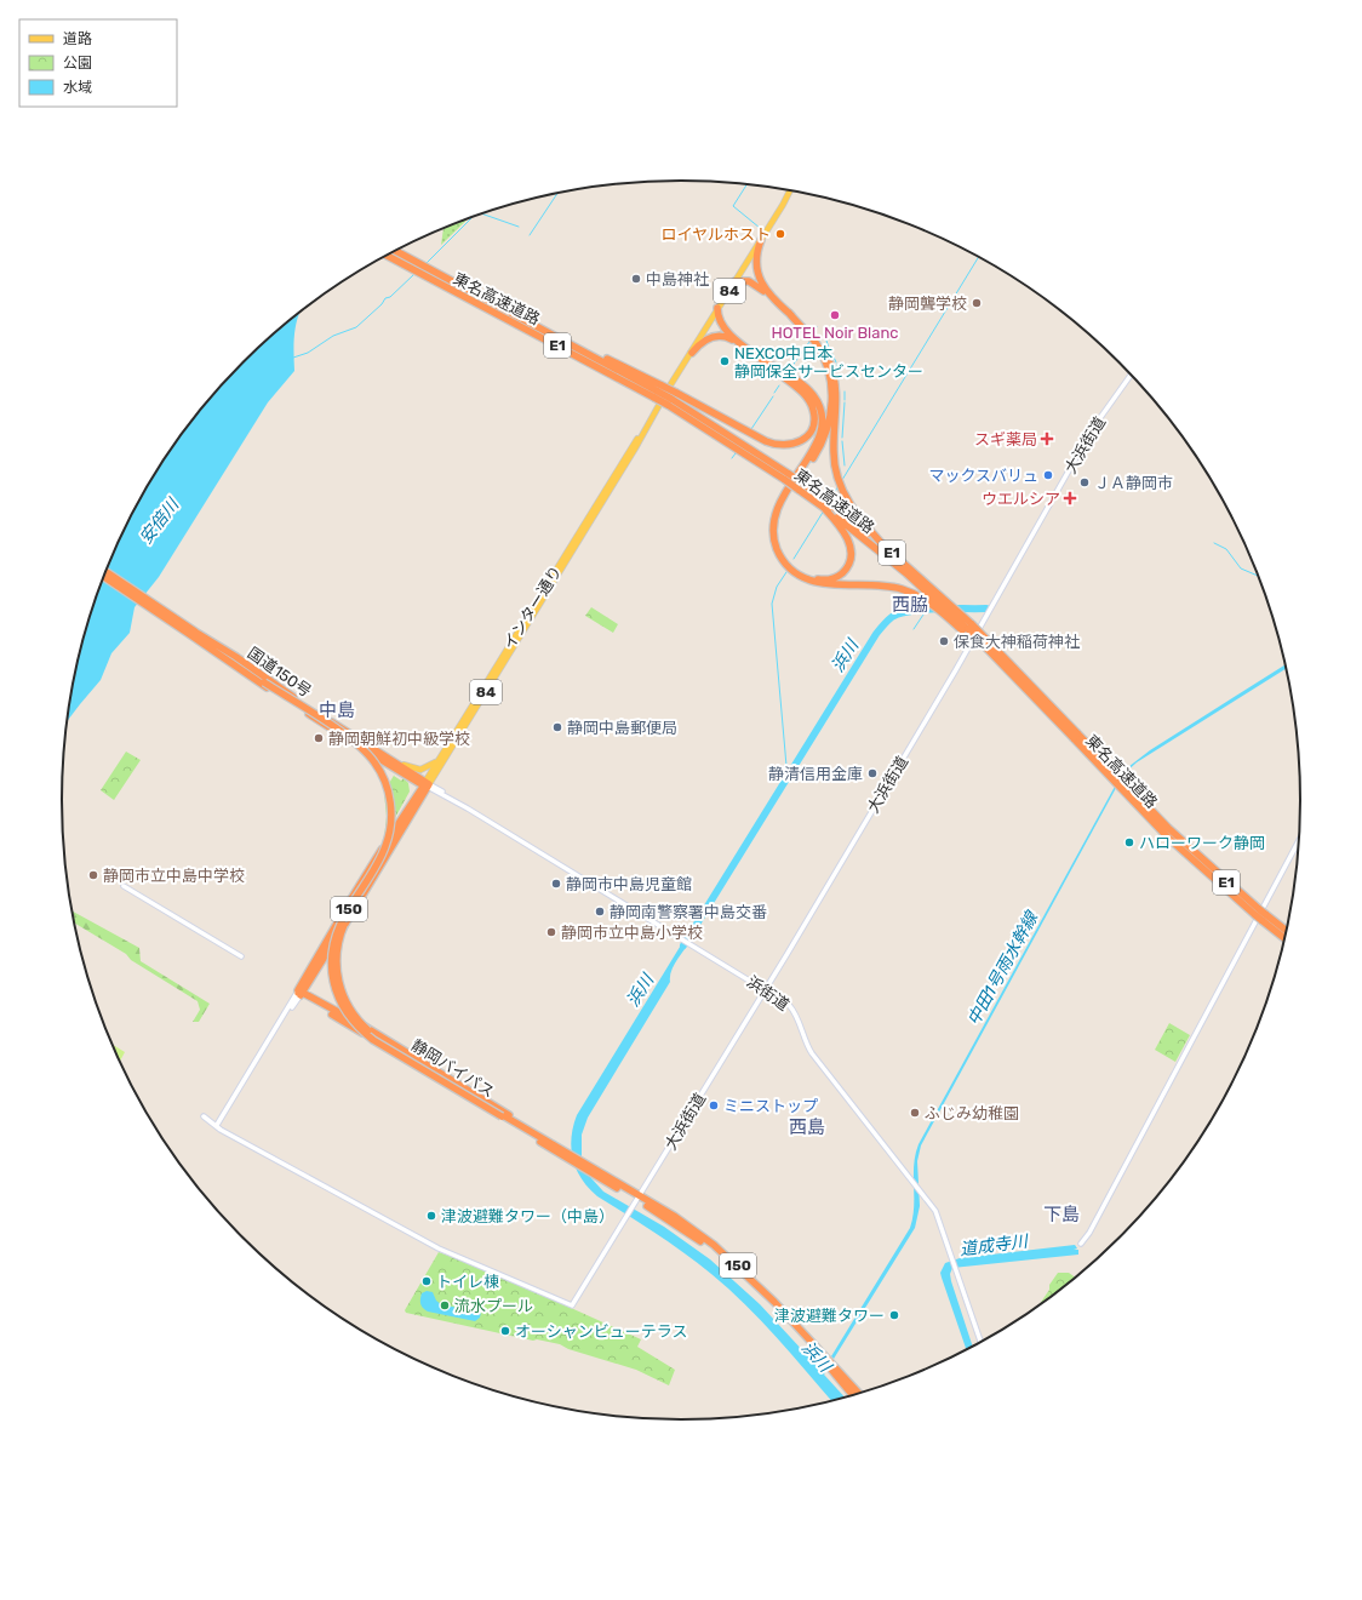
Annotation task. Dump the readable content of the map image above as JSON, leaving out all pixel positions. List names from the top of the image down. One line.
{"streets":{"highway":["東名高速道路","E1","国道150号","150","静岡バイパス"],"main road":["84","インター通り"],"street":["大浜街道","浜街道"]},"crossings":[["大浜街道","浜街道"],["大浜街道","静岡バイパス"],["インター通り","国道150号"],["インター通り","150"],["インター通り","浜街道"],["国道150号","150"],["国道150号","浜街道"],["国道150号","静岡バイパス"],["150","浜街道"],["150","静岡バイパス"]],"districts":["西脇","中島","西島","下島"],"water":["安倍川","浜川","中田1号雨水幹線","道成寺川"],"places":{"other":["ロイヤルホスト","中島神社","静岡聾学校","HOTEL Noir Blanc","NEXCO中日本 静岡保全サービスセンター","マックスバリュ","ＪＡ静岡市","保食大神稲荷神社","静岡中島郵便局","静岡朝鮮初中級学校","静清信用金庫","ハローワーク静岡","静岡市立中島中学校","静岡市中島児童館","静岡南警察署中島交番","静岡市立中島小学校","ミニストップ","ふじみ幼稚園","津波避難タワー（中島）","トイレ棟","流水プール","津波避難タワー","オーシャンビューテラス"],"health":["スギ薬局","ウエルシア"]},"legend":["道路","公園","水域"]}
